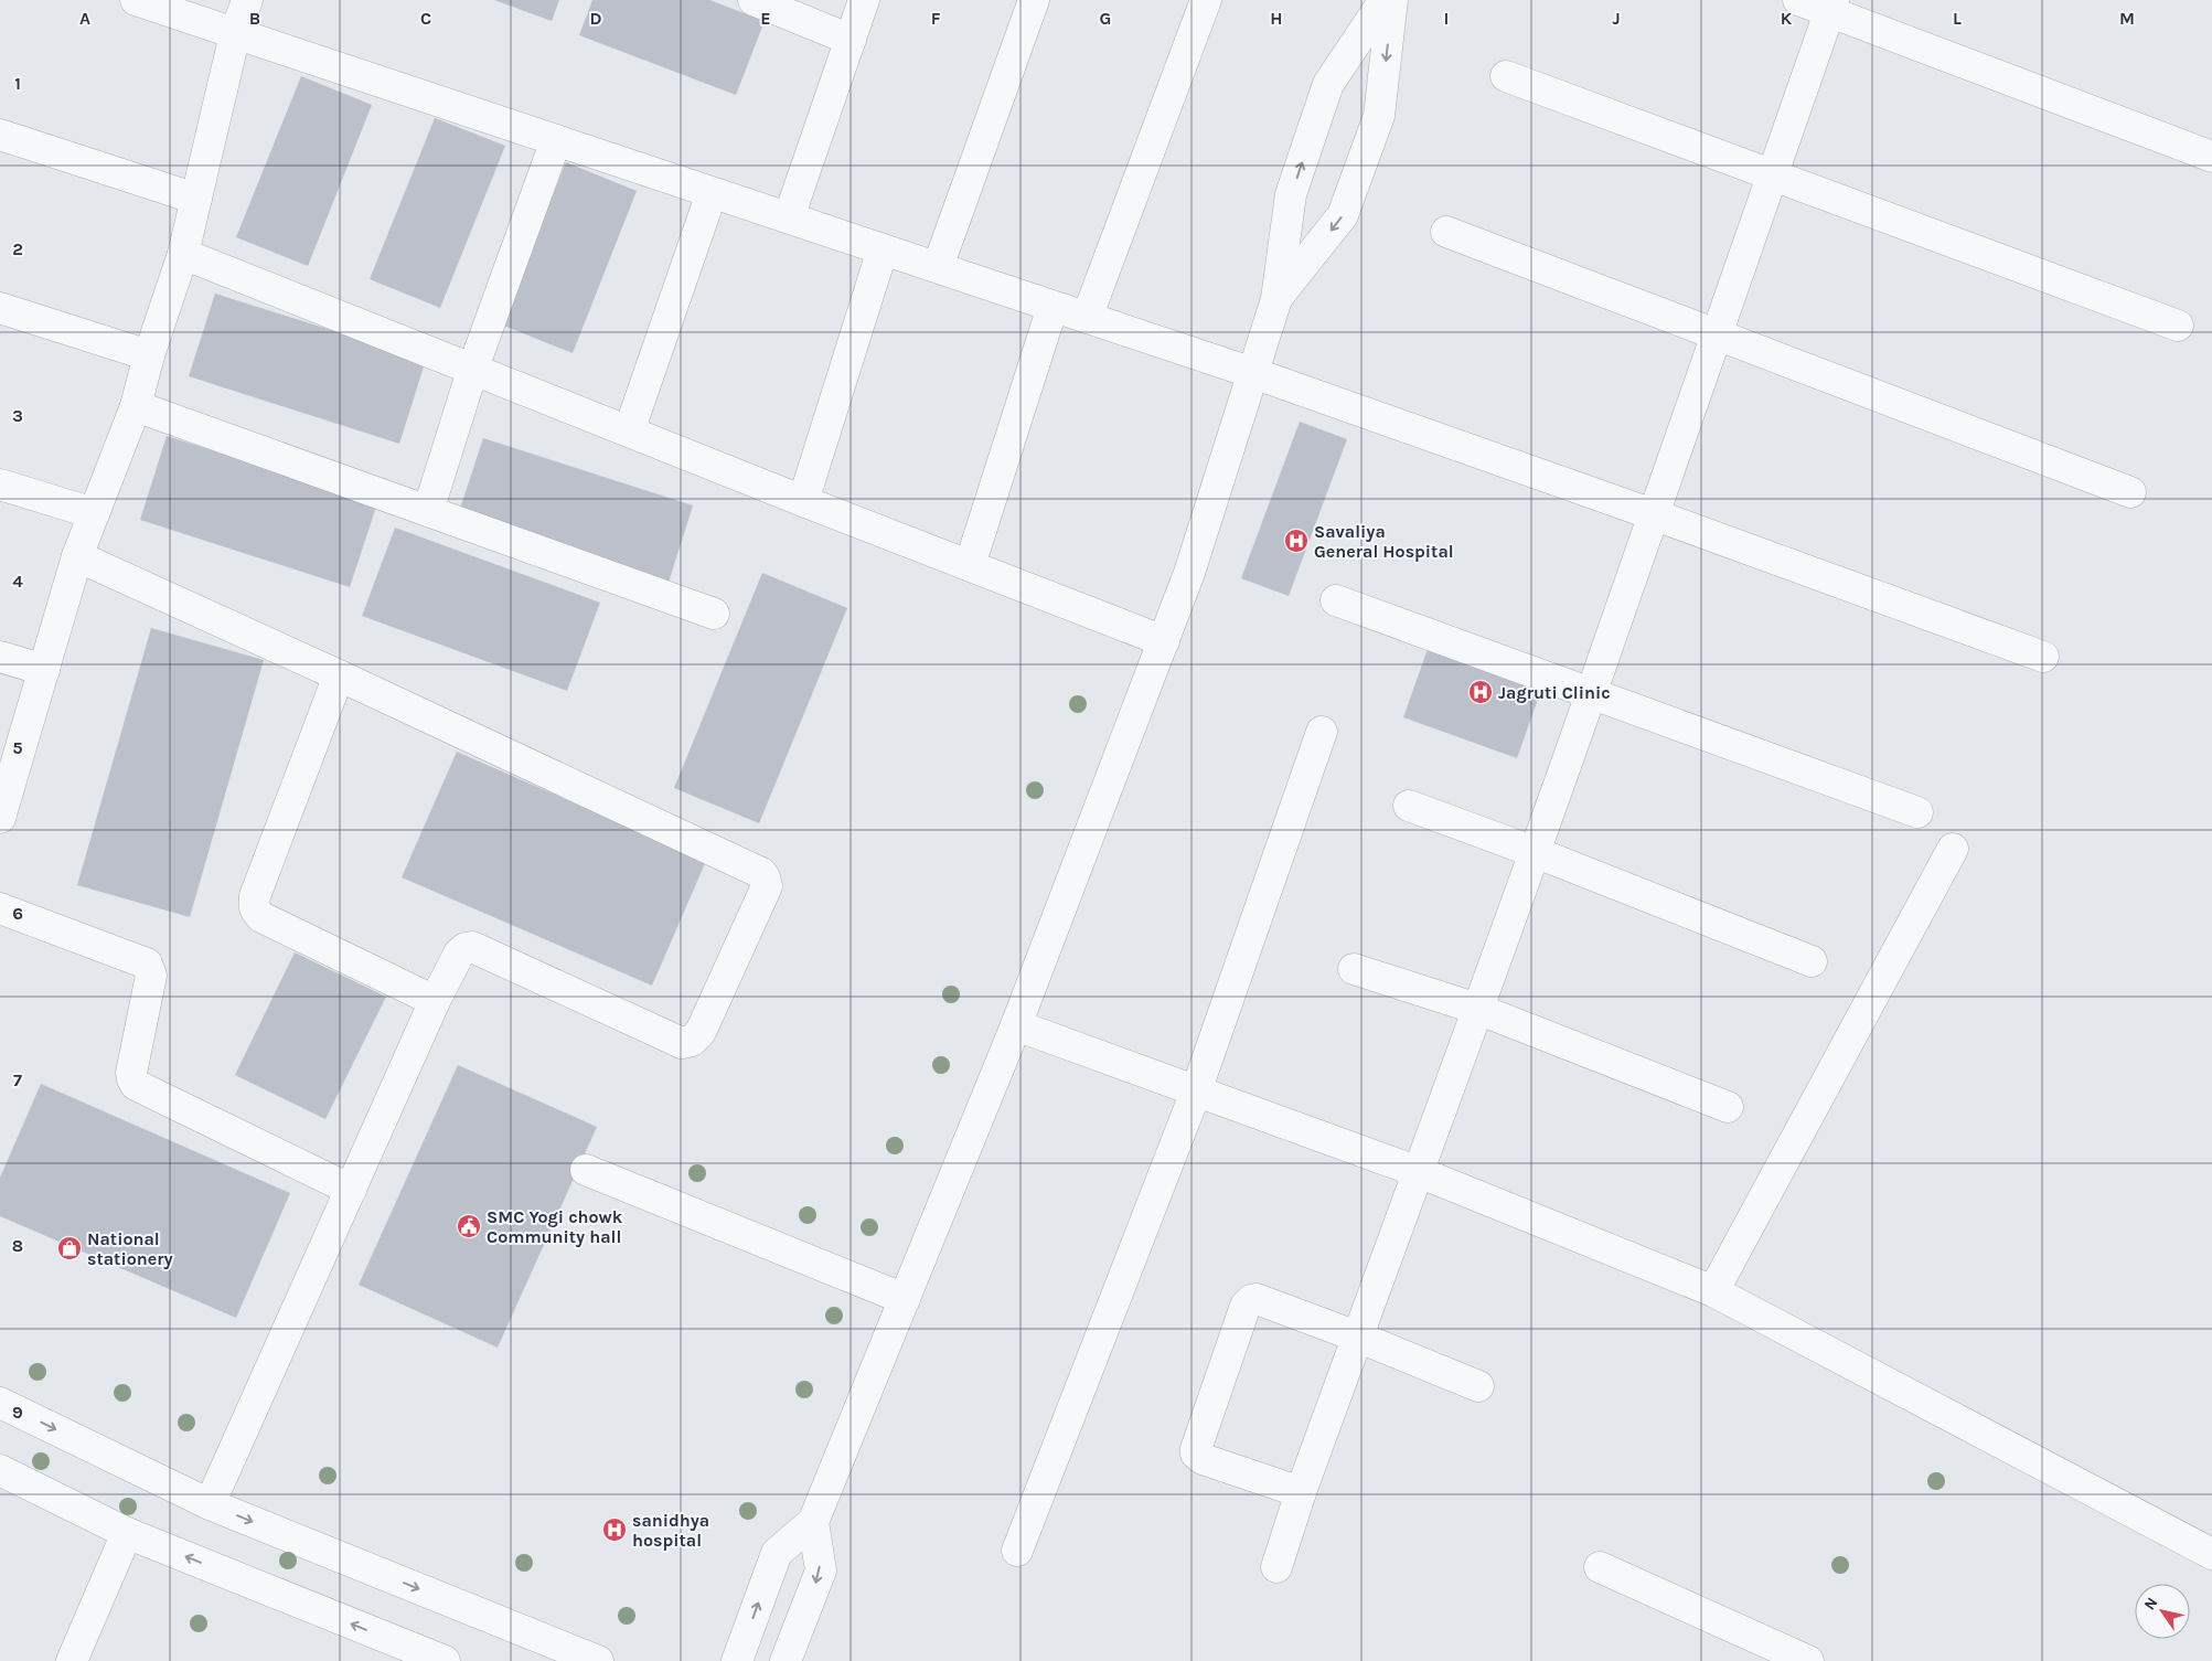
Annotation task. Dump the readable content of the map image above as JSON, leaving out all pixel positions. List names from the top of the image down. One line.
{"places":{"hospital":["Savaliya General Hospital","Jagruti Clinic","sanidhya hospital"],"public building":["SMC Yogi chowk Community hall"],"shop":["National stationery"]},"north":"top left","grid":{"columns":["A","B","C","D","E","F","G","H","I","J","K","L","M"],"rows":["1","2","3","4","5","6","7","8","9"]}}
